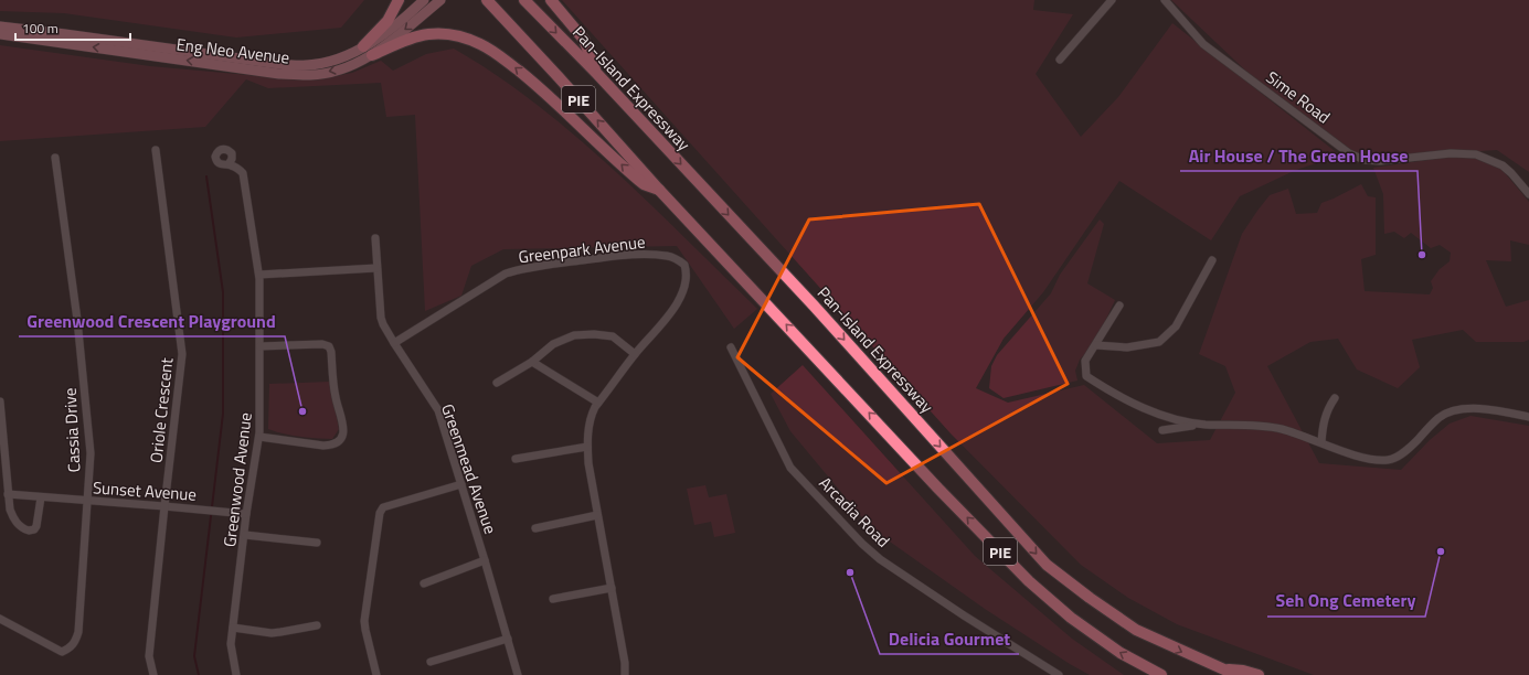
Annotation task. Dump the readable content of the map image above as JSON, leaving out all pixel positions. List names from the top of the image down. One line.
{"streets":{"highway":["Pan-Island Expressway","PIE"],"main road":["Eng Neo Avenue"],"street":["Sime Road","Greenpark Avenue","Oriole Crescent","Cassia Drive","Greenmead Avenue","Greenwood Avenue","Sunset Avenue","Arcadia Road"]},"crossings":[["Greenpark Avenue","Greenmead Avenue"],["Oriole Crescent","Sunset Avenue"],["Cassia Drive","Sunset Avenue"],["Greenwood Avenue","Sunset Avenue"]],"places":["Air House / The Green House","Greenwood Crescent Playground","Seh Ong Cemetery","Delicia Gourmet"],"scale_bar":"100 m"}
